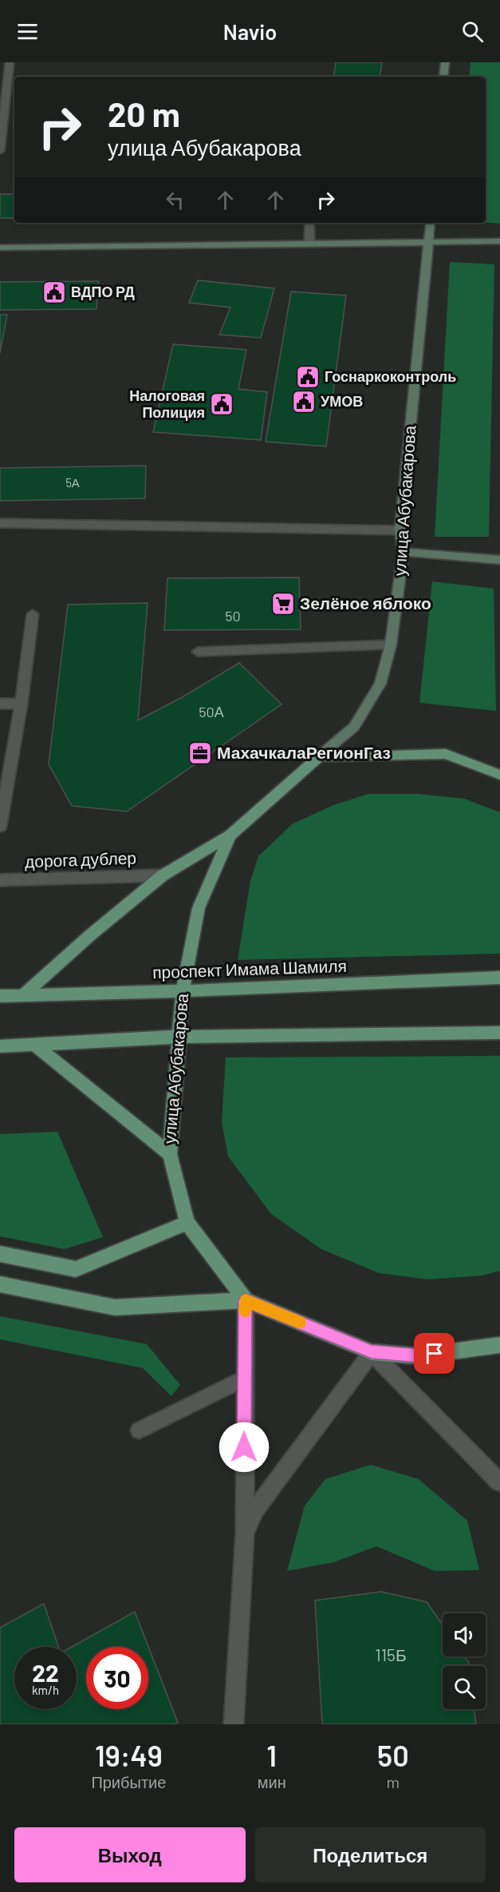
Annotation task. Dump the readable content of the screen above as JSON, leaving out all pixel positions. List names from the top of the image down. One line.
{"streets":{"main road":["улица Абубакарова","проспект Имама Шамиля"],"street":["дорога дублер"]},"crossings":[["улица Абубакарова","проспект Имама Шамиля"]],"places":{"public building":["ВДПО РД","Госнаркоконтроль","УМОВ","Налоговая Полиция"],"supermarket":["Зелёное яблоко"],"office":["МахачкалаРегионГаз"]},"house_numbers":["5А","50","50А","115Б"],"page":{"header":"Navio","turn":["20 m","улица Абубакарова"],"speed":"22 km/h","limit":"30","eta":["19:49","Прибытие","1","мин","50","m"],"buttons":["Выход","Поделиться"]}}
